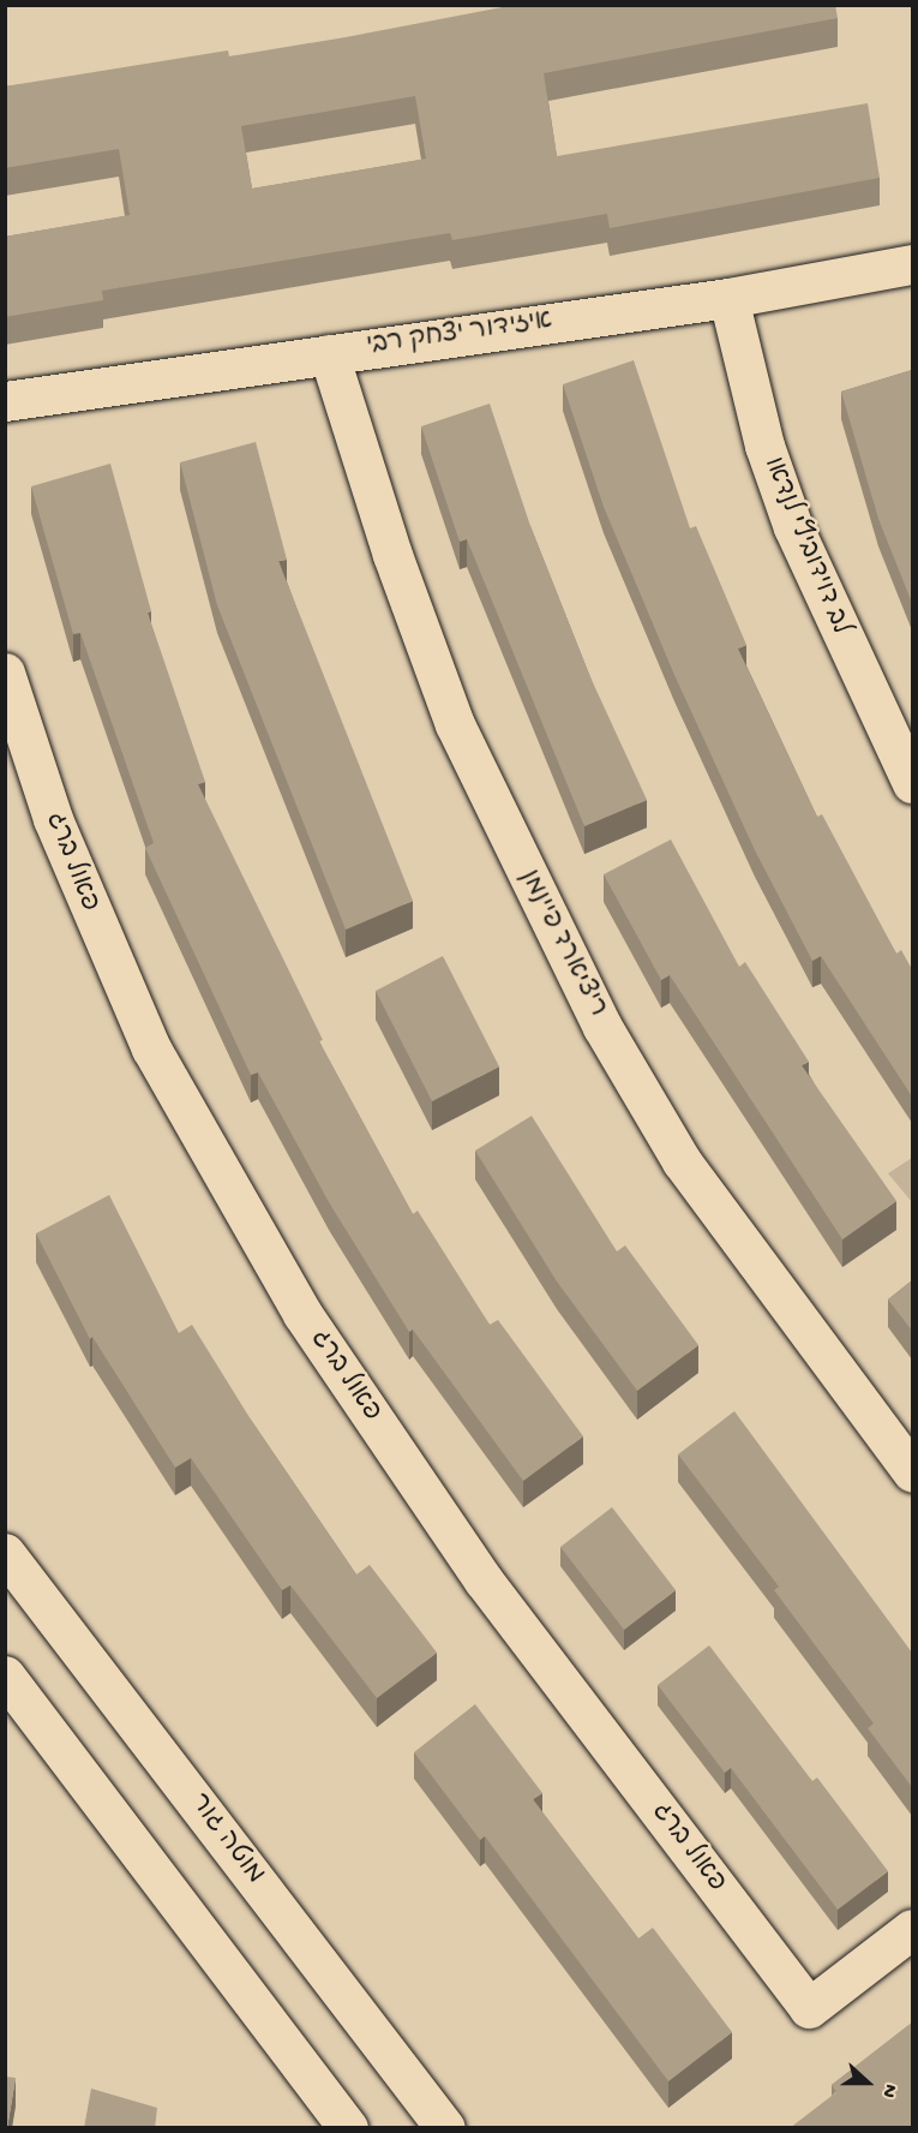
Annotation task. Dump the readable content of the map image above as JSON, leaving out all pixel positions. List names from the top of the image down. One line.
{"streets":{"street":["איזידור יצחק רבי","לב דוידוביץ' לנדאו","פאול ברג","ריצ'ארד פיינמן","מוטה גור"]},"crossings":[["איזידור יצחק רבי","לב דוידוביץ' לנדאו"],["איזידור יצחק רבי","ריצ'ארד פיינמן"]],"north":"right"}
